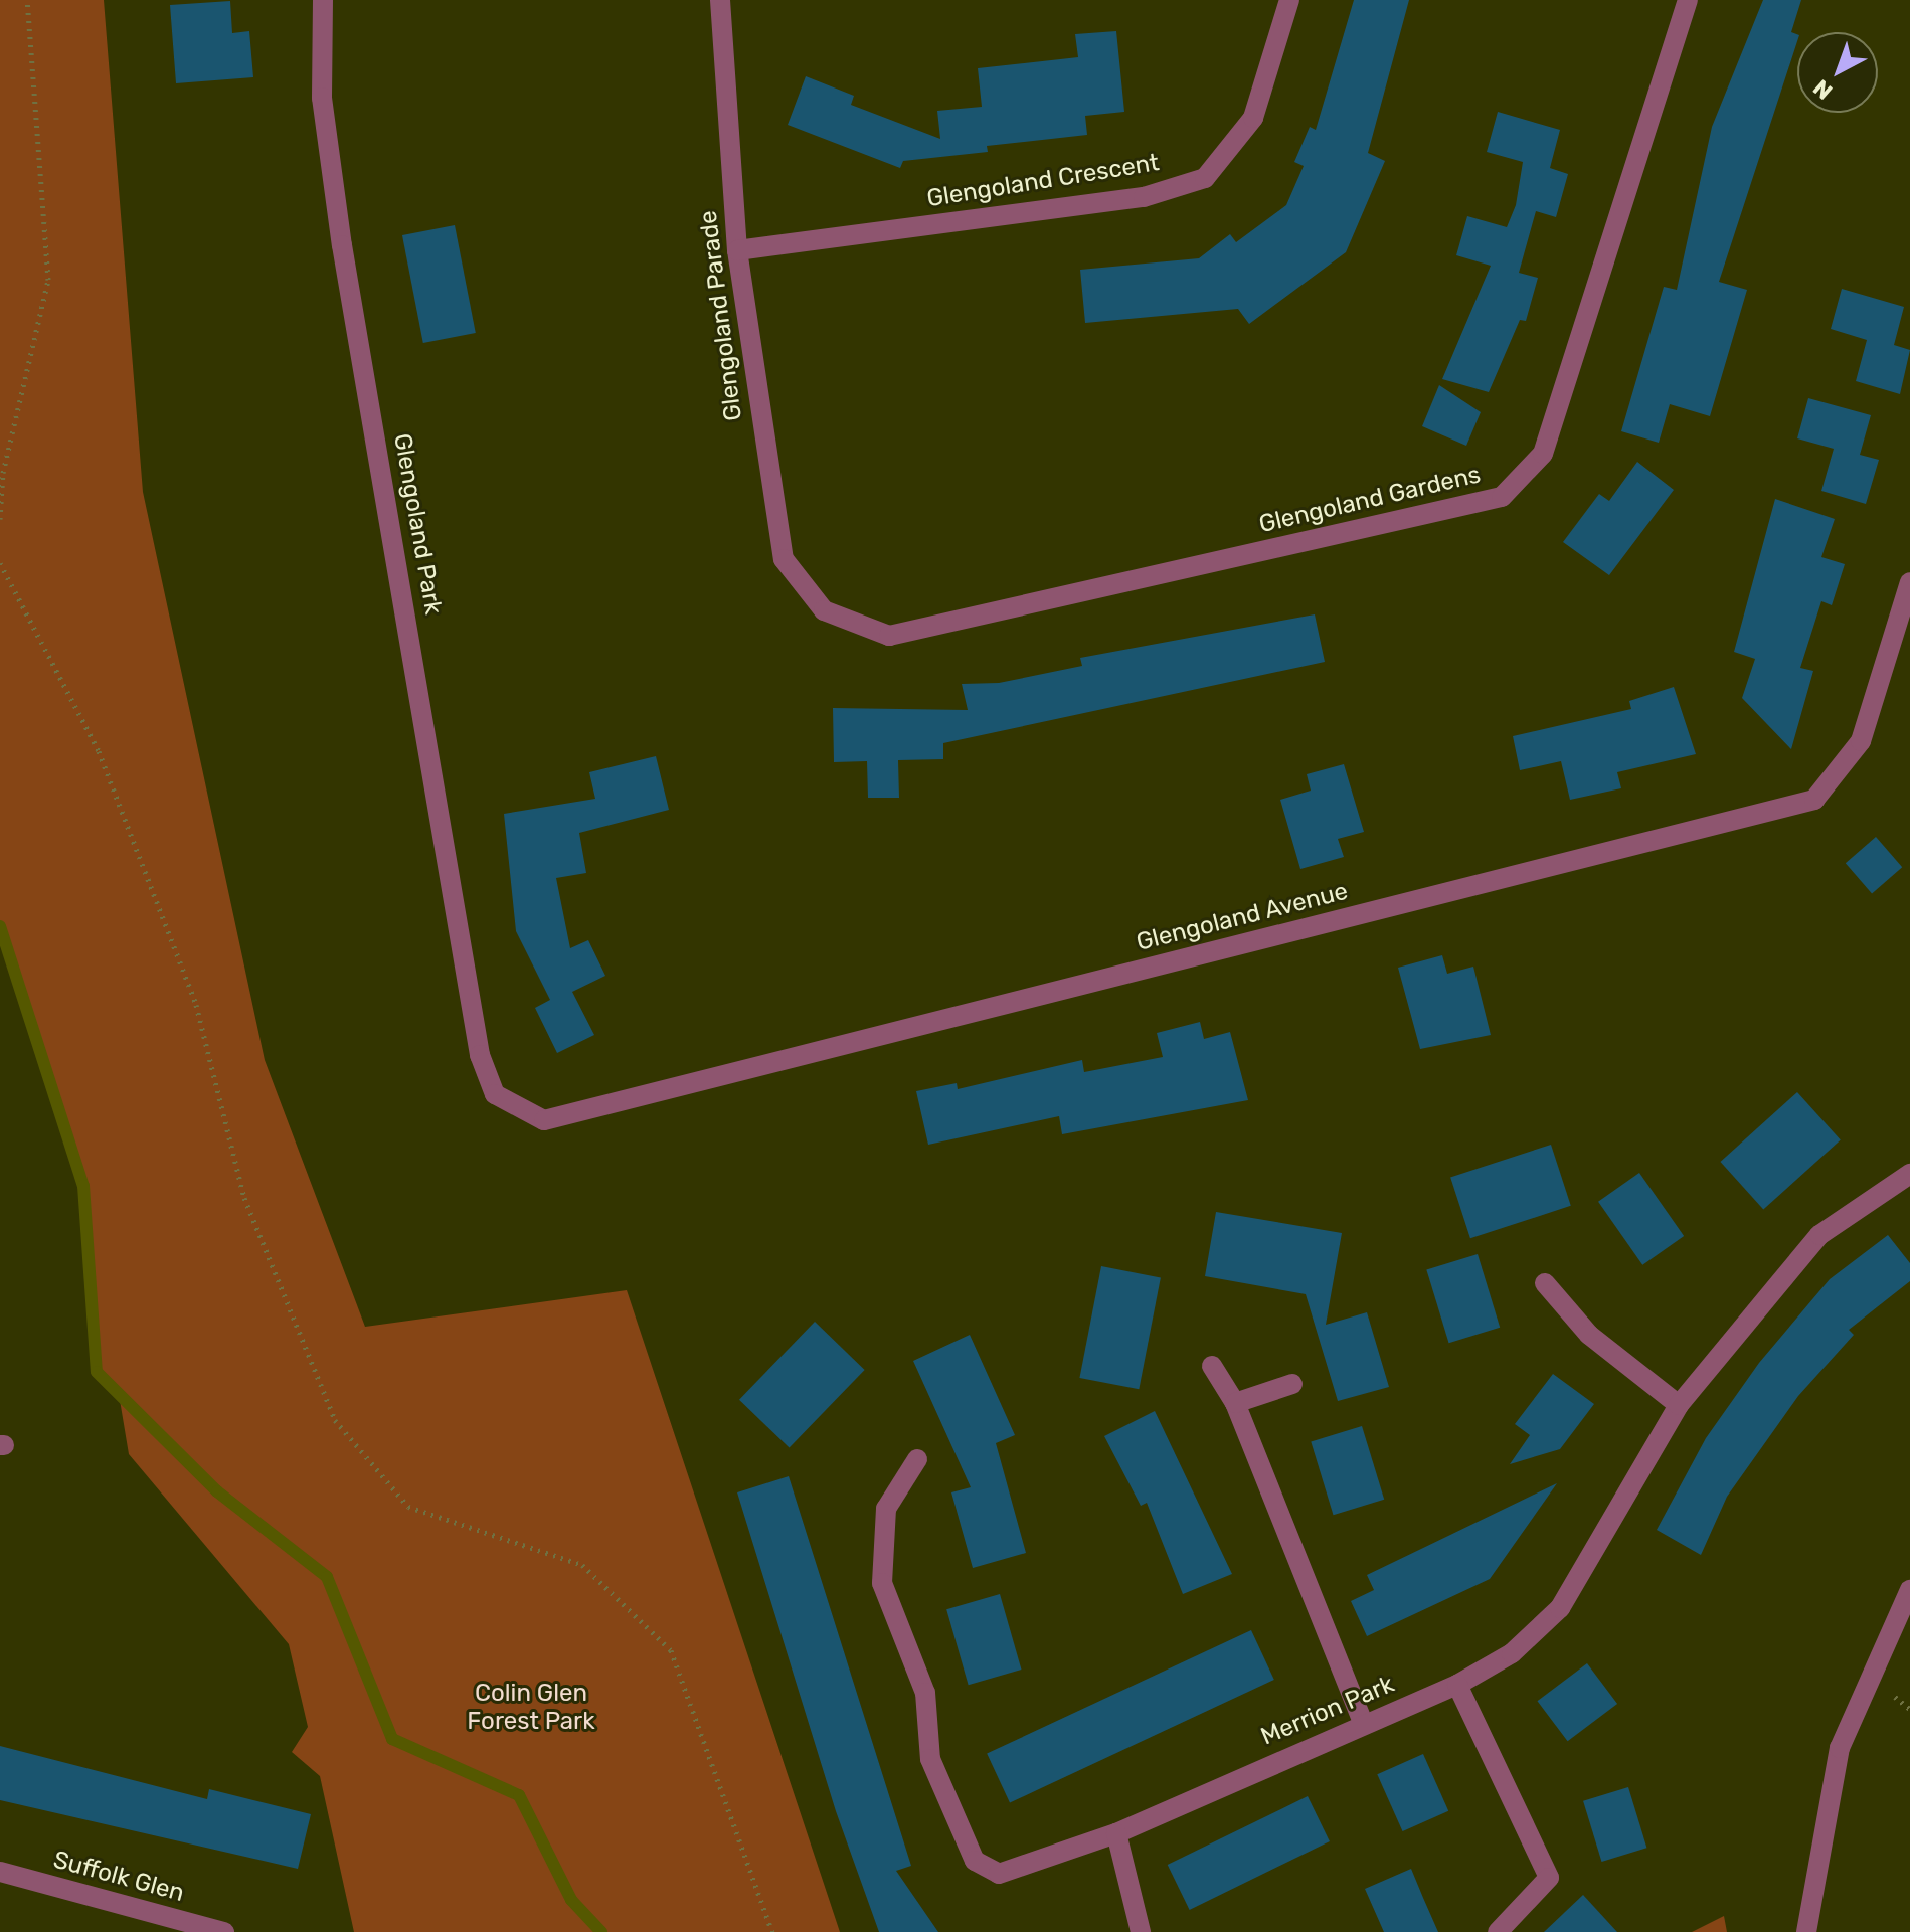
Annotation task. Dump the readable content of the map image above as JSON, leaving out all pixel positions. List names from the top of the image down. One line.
{"streets":{"street":["Glengoland Crescent","Glengoland Parade","Glengoland Gardens","Glengoland Park","Glengoland Avenue","Merrion Park","Suffolk Glen"]},"crossings":[["Glengoland Crescent","Glengoland Parade"],["Glengoland Parade","Glengoland Gardens"],["Glengoland Park","Glengoland Avenue"]],"parks":["Colin Glen Forest Park"],"north":"bottom left"}
